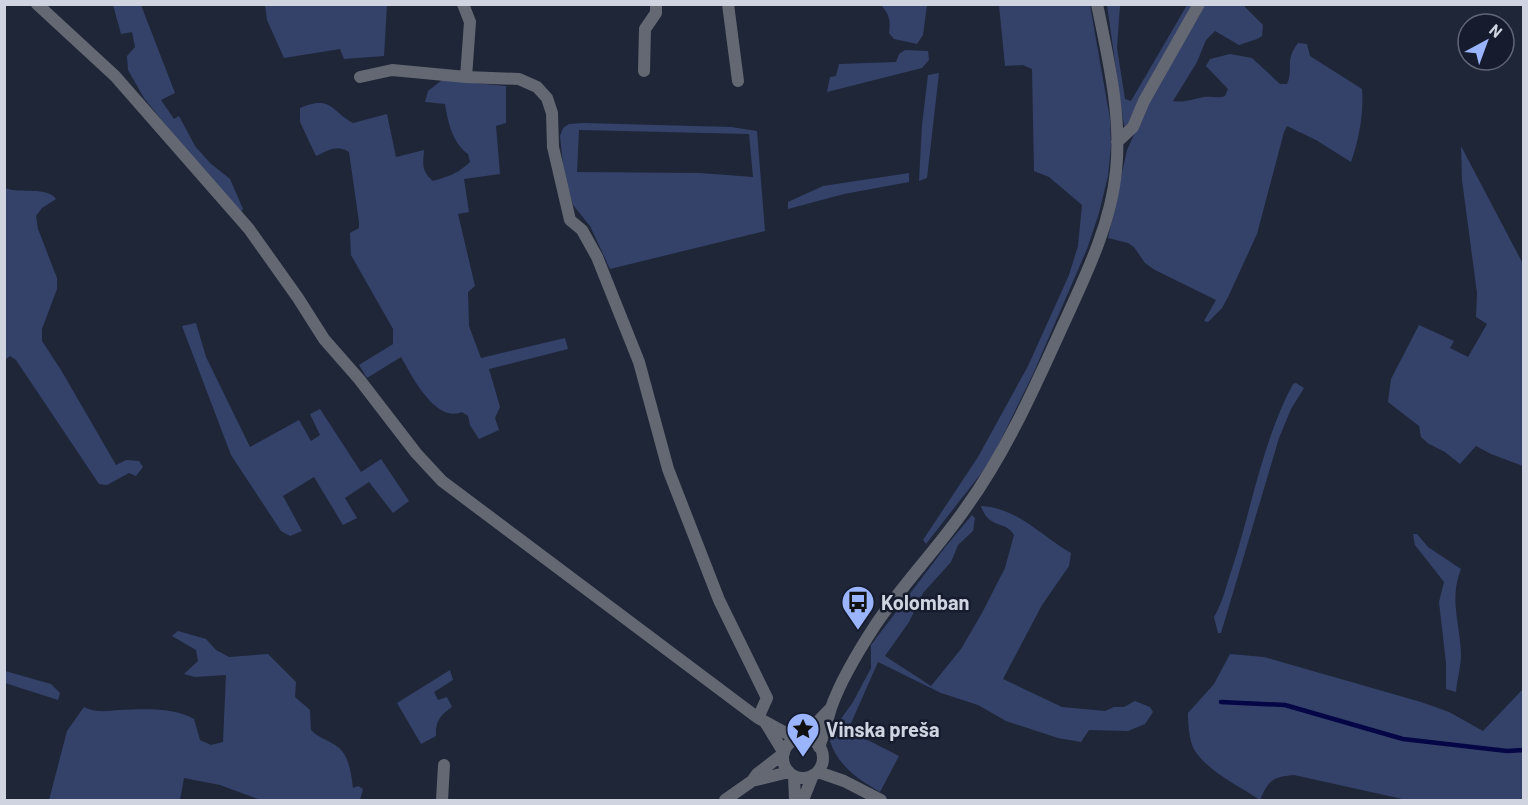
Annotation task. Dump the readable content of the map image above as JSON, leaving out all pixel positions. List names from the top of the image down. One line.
{"places":{"bus stop":["Kolomban"],"place":["Vinska preša"]},"north":"top right"}
